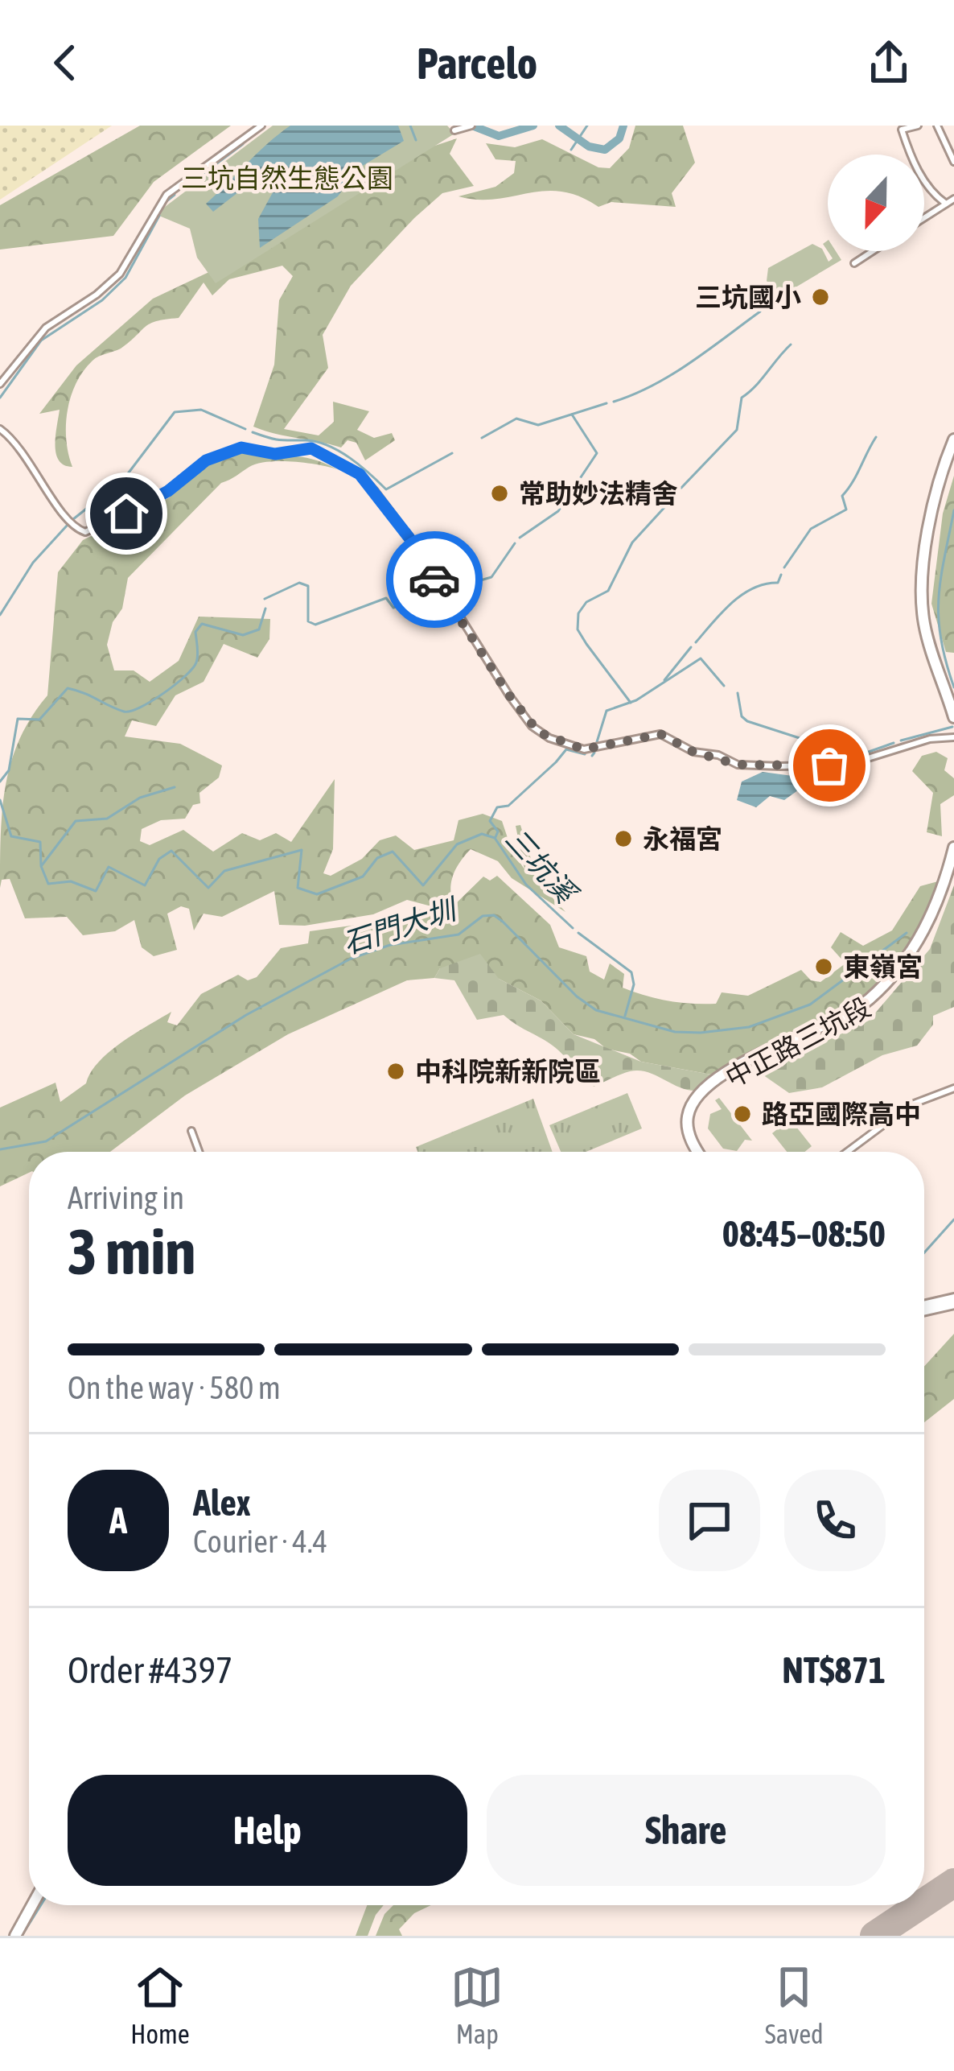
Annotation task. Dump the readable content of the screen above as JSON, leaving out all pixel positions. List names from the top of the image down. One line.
{"streets":{"main road":["中正路三坑段"]},"water":["三坑溪","石門大圳"],"parks":["三坑自然生態公園"],"places":["三坑國小","常助妙法精舍","永福宮","東嶺宮","中科院新新院區","路亞國際高中"],"north":"bottom","page":{"header":"Parcelo","heading":["3 min","Arriving in","08:45–08:50"],"panel":["Alex","Courier · 4.4","Order #4397","NT$871"],"bar":"On the way · 580 m","round":"A","buttons":["Help","Share"],"tabs":["Home","Map","Saved"]}}
